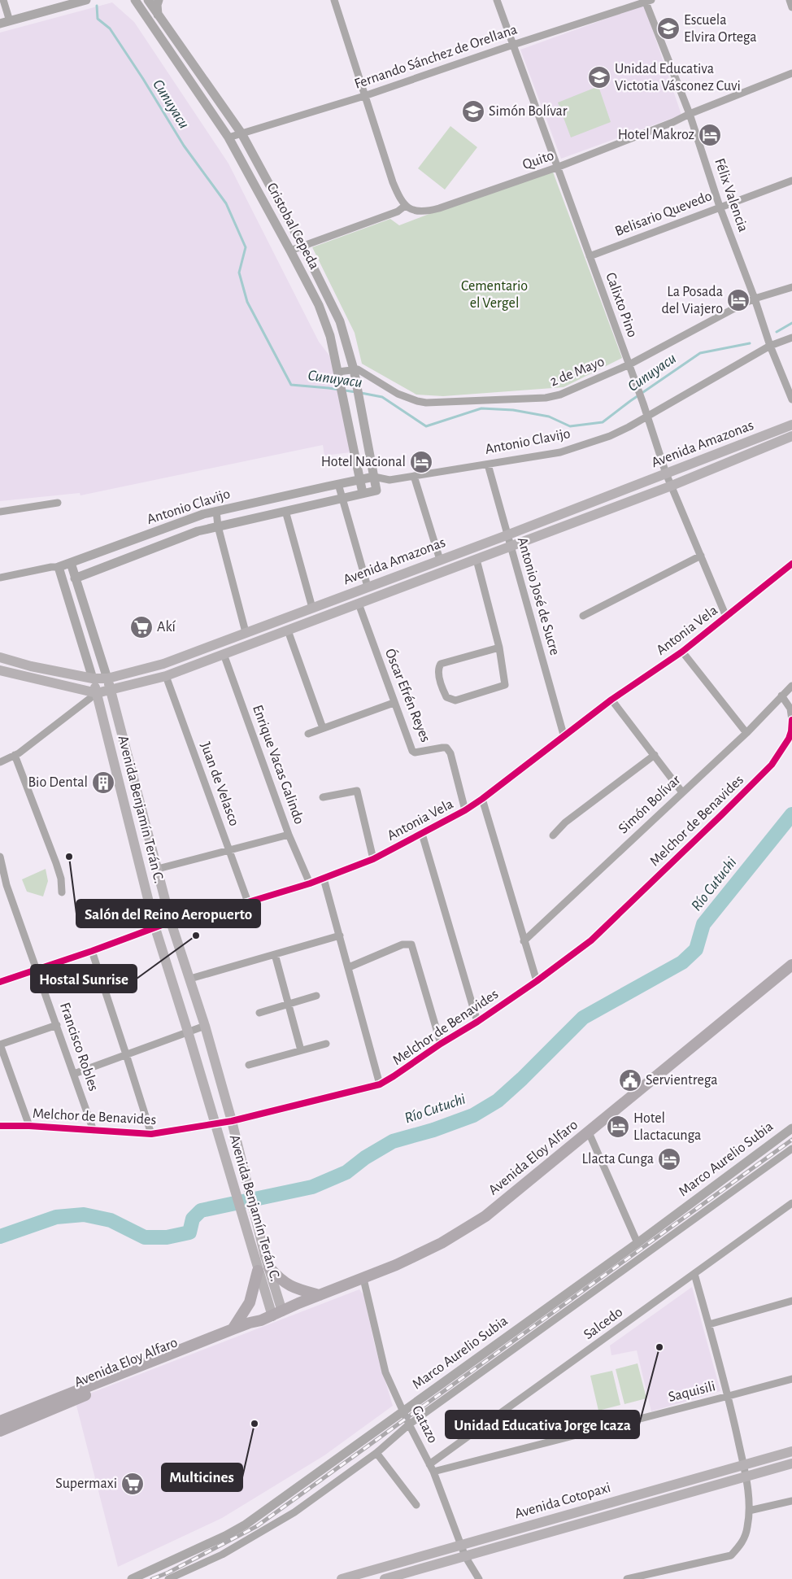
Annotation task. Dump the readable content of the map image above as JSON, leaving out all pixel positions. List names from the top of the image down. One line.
{"streets":{"main road":["Avenida Amazonas","Avenida Benjamín Terán C.","Avenida Eloy Alfaro","Avenida Cotopaxi"],"street":["Fernando Sánchez de Orellana","Quito","Félix Valencia","Belisario Quevedo","Cristobal Cepeda","Calixto Pino","2 de Mayo","Antonio Clavijo","Antonio José de Sucre","Antonia Vela","Óscar Efrén Reyes","Enrique Vacas Galindo","Juan de Velasco","Simón Bolívar","Melchor de Benavides","Francisco Robles","Marco Aurelio Subia","Salcedo","Saquisili","Gatazo"]},"crossings":[["Fernando Sánchez de Orellana","Félix Valencia"],["Fernando Sánchez de Orellana","Cristobal Cepeda"],["Fernando Sánchez de Orellana","Calixto Pino"],["Quito","Félix Valencia"],["Quito","Calixto Pino"],["Félix Valencia","Belisario Quevedo"],["Félix Valencia","2 de Mayo"],["Félix Valencia","Antonio Clavijo"],["Belisario Quevedo","Calixto Pino"],["Cristobal Cepeda","2 de Mayo"],["Cristobal Cepeda","Antonio Clavijo"],["Calixto Pino","2 de Mayo"],["Calixto Pino","Antonio Clavijo"],["Calixto Pino","Avenida Amazonas"],["Calixto Pino","Antonia Vela"],["Antonio Clavijo","Antonio José de Sucre"],["Antonio Clavijo","Avenida Benjamín Terán C."],["Avenida Amazonas","Antonio José de Sucre"],["Avenida Amazonas","Óscar Efrén Reyes"],["Avenida Amazonas","Enrique Vacas Galindo"],["Avenida Amazonas","Juan de Velasco"],["Avenida Amazonas","Avenida Benjamín Terán C."],["Antonio José de Sucre","Antonia Vela"],["Antonia Vela","Óscar Efrén Reyes"],["Antonia Vela","Enrique Vacas Galindo"],["Antonia Vela","Juan de Velasco"],["Antonia Vela","Avenida Benjamín Terán C."],["Antonia Vela","Francisco Robles"],["Simón Bolívar","Melchor de Benavides"],["Avenida Benjamín Terán C.","Melchor de Benavides"],["Avenida Benjamín Terán C.","Avenida Eloy Alfaro"],["Melchor de Benavides","Francisco Robles"],["Avenida Eloy Alfaro","Gatazo"],["Marco Aurelio Subia","Gatazo"],["Salcedo","Gatazo"],["Saquisili","Gatazo"],["Gatazo","Avenida Cotopaxi"]],"water":["Cunuyacu","Río Cutuchi"],"parks":["Cementario el Vergel"],"places":{"school or university":["Escuela Elvira Ortega","Unidad Educativa Victotia Vásconez Cuvi","Simón Bolívar"],"hotel":["Hotel Makroz","La Posada del Viajero","Hotel Nacional","Hotel Llactacunga","Llacta Cunga"],"supermarket":["Akí","Supermaxi"],"building":["Bio Dental"],"other":["Salón del Reino Aeropuerto","Hostal Sunrise","Unidad Educativa Jorge Icaza","Multicines"],"public building":["Servientrega"]}}
